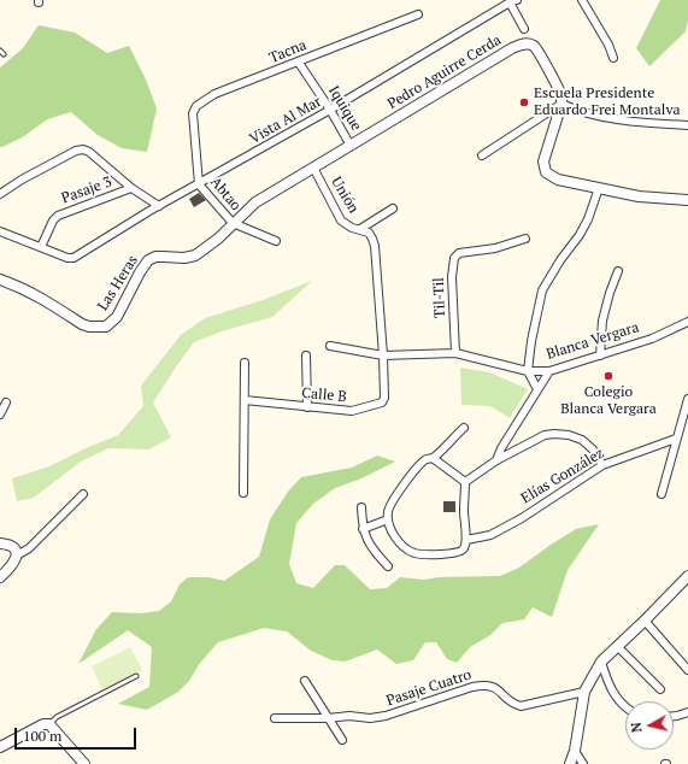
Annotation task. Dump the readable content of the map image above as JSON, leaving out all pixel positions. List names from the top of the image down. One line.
{"streets":{"street":["Tacna","Pedro Aguirre Cerda","Iquique","Vista Al Mar","Pasaje 3","Abtao","Unión","Las Heras","Til-Til","Blanca Vergara","Calle B","Elías González","Pasaje Cuatro"]},"crossings":[["Tacna","Iquique"],["Tacna","Abtao"],["Pedro Aguirre Cerda","Iquique"],["Pedro Aguirre Cerda","Abtao"],["Pedro Aguirre Cerda","Unión"],["Pedro Aguirre Cerda","Las Heras"],["Iquique","Vista Al Mar"],["Vista Al Mar","Pasaje 3"],["Vista Al Mar","Abtao"],["Abtao","Las Heras"],["Til-Til","Blanca Vergara"],["Blanca Vergara","Calle B"]],"places":["Escuela Presidente Eduardo Frei Montalva","Colegio Blanca Vergara"],"scale_bar":"100 m","north":"left"}
